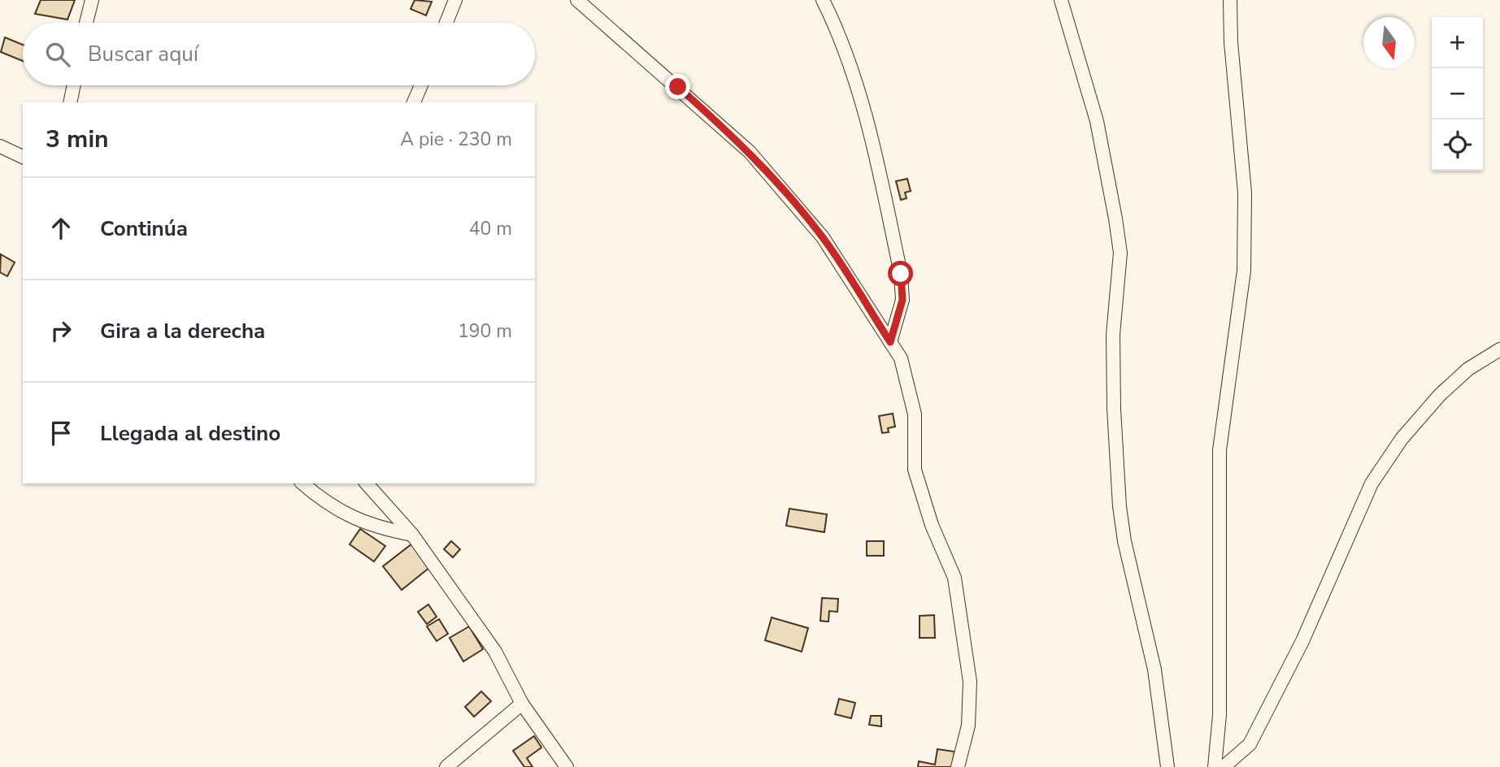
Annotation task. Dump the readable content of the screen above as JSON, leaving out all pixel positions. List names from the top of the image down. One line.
{"north":"bottom","page":{"map_buttons":["+","−"],"search":"Buscar aquí","heading":["3 min","A pie · 230 m"],"list":[["Continúa","40 m"],["Gira a la derecha","190 m"],"Llegada al destino"]}}
